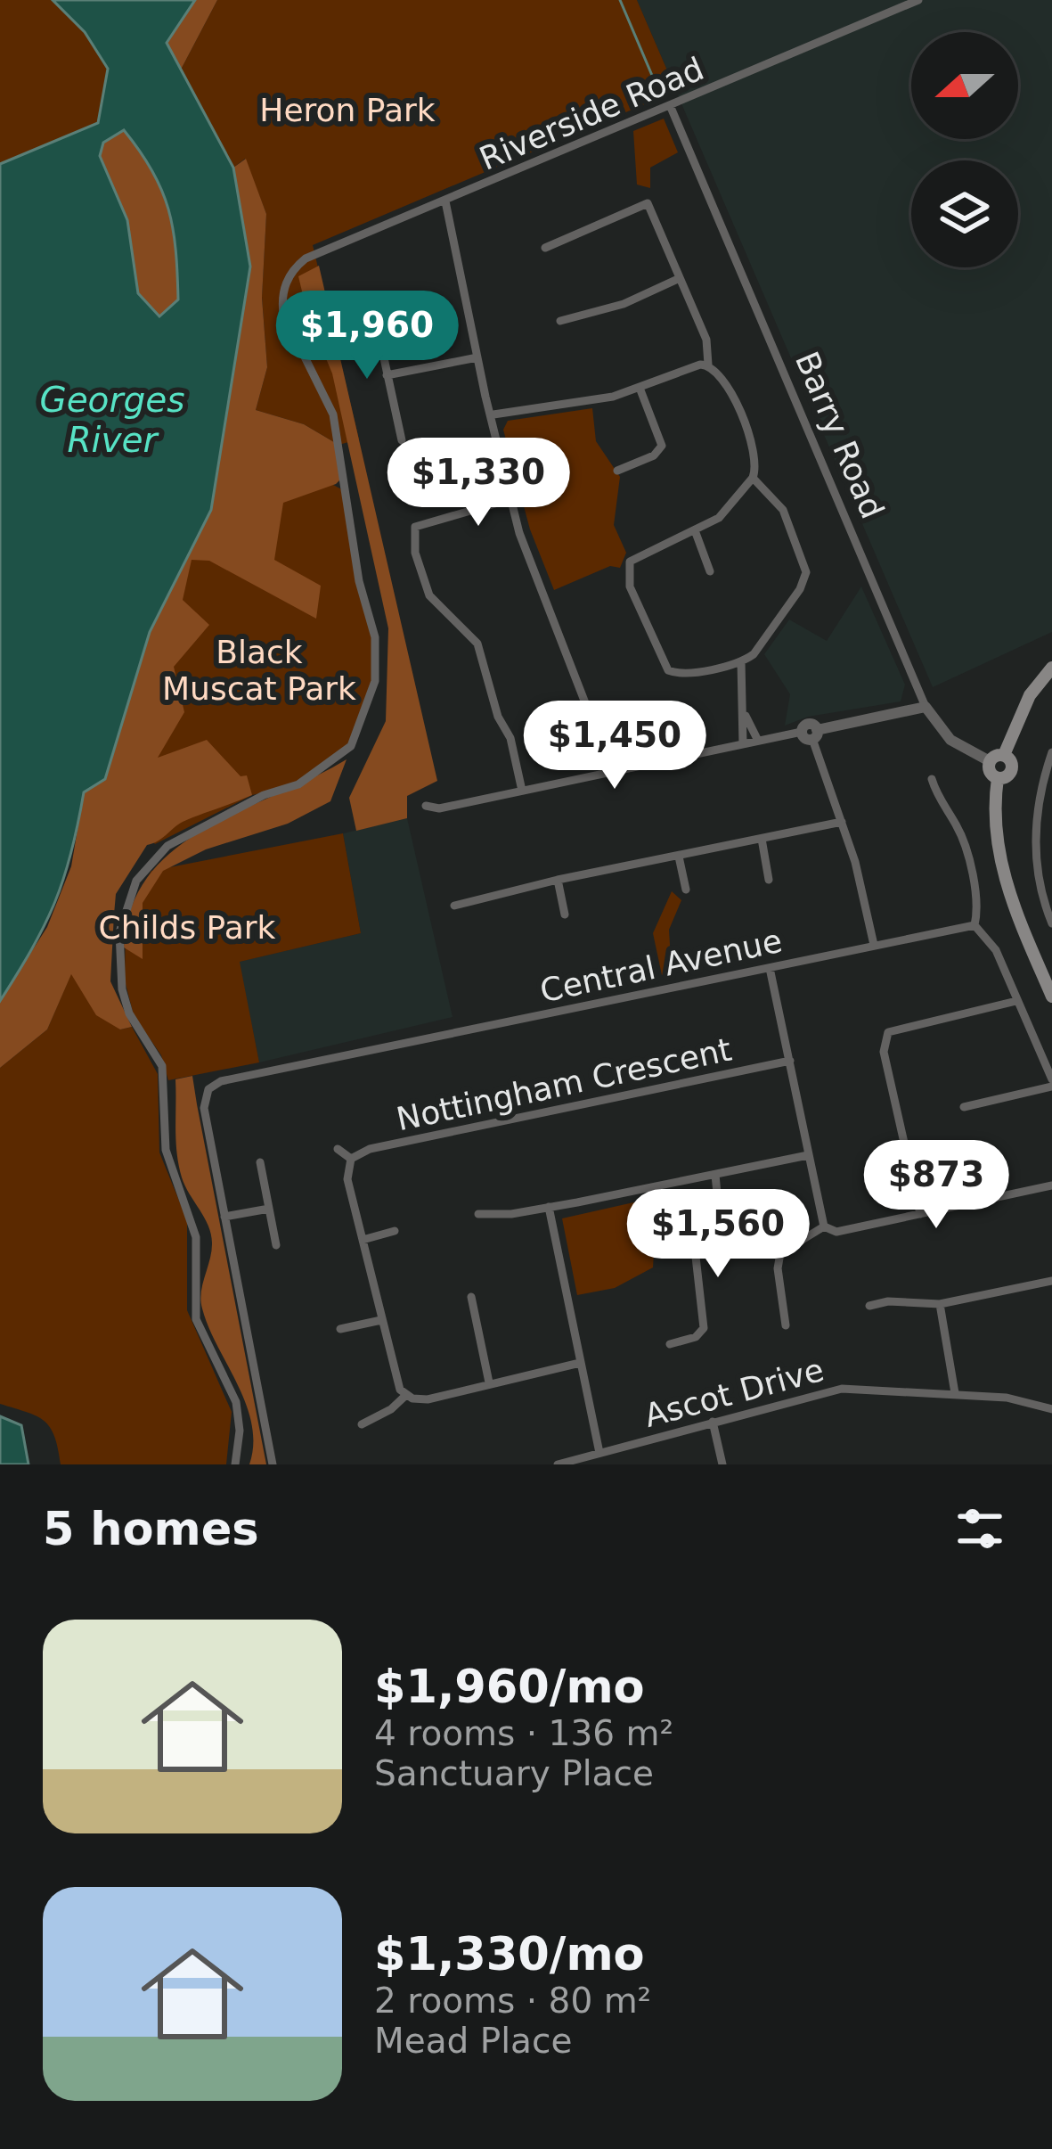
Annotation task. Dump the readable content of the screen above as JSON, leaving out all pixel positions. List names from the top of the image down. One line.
{"streets":{"street":["Riverside Road","Barry Road","Central Avenue","Nottingham Crescent","Ascot Drive"]},"crossings":[["Riverside Road","Barry Road"]],"water":["Georges River"],"parks":["Heron Park","Black Muscat Park","Childs Park"],"north":"left","page":{"price":["$1,960","$1,330","$1,450","$873","$1,560"],"heading":"5 homes","list":[{"name":"$1,960/mo","note":"4 rooms · 136 m² · Sanctuary Place"},{"name":"$1,330/mo","note":"2 rooms · 80 m² · Mead Place"}]}}
